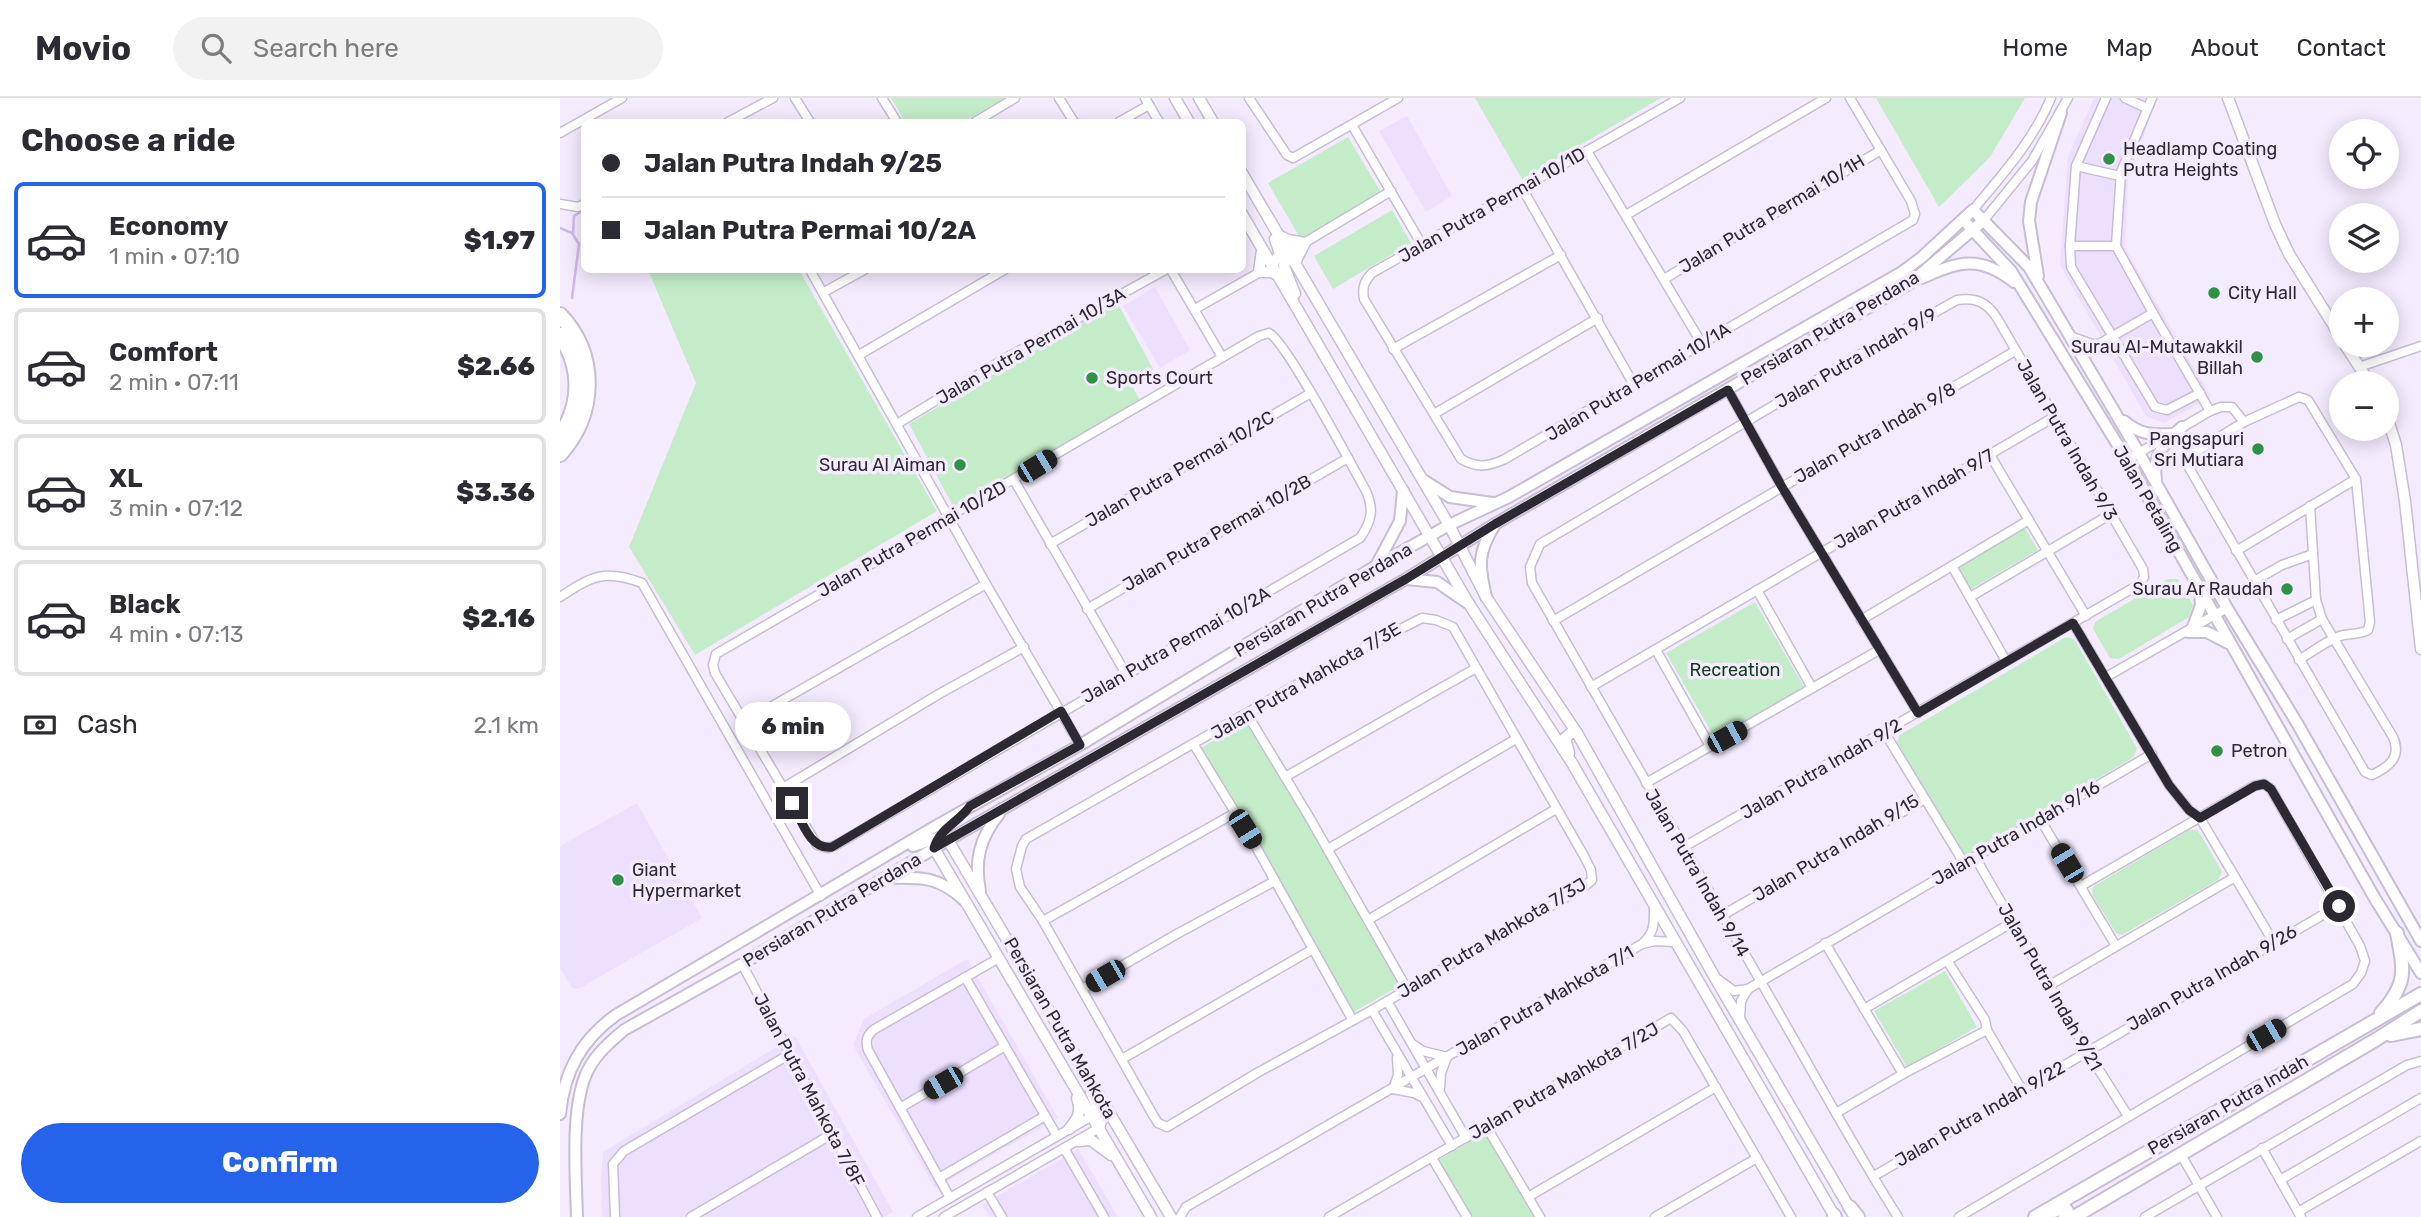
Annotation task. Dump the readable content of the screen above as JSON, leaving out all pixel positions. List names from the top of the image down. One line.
{"streets":{"main road":["Persiaran Putra Perdana","Jalan Petaling","Persiaran Putra Indah"],"street":["Jalan Putra Permai 10/1D","Jalan Putra Permai 10/1H","Jalan Putra Permai 10/3A","Jalan Putra Indah 9/9","Jalan Putra Permai 10/1A","Jalan Putra Indah 9/8","Jalan Putra Indah 9/3","Jalan Putra Permai 10/2C","Jalan Putra Indah 9/7","Jalan Putra Permai 10/2B","Jalan Putra Permai 10/2D","Jalan Putra Permai 10/2A","Jalan Putra Mahkota 7/3E","Jalan Putra Indah 9/2","Jalan Putra Indah 9/16","Jalan Putra Indah 9/15","Jalan Putra Indah 9/14","Jalan Putra Mahkota 7/3J","Jalan Putra Indah 9/26","Jalan Putra Indah 9/21","Jalan Putra Mahkota 7/1","Persiaran Putra Mahkota","Jalan Putra Mahkota 7/2J","Jalan Putra Mahkota 7/8F","Jalan Putra Indah 9/22"]},"crossings":[["Jalan Putra Permai 10/1D","Jalan Putra Permai 10/1A"],["Jalan Putra Permai 10/1H","Jalan Putra Permai 10/1A"],["Persiaran Putra Perdana","Jalan Petaling"],["Persiaran Putra Perdana","Persiaran Putra Mahkota"],["Persiaran Putra Perdana","Jalan Putra Mahkota 7/8F"],["Jalan Putra Indah 9/9","Jalan Putra Indah 9/3"],["Jalan Putra Indah 9/9","Jalan Putra Indah 9/14"],["Jalan Putra Indah 9/8","Jalan Putra Indah 9/3"],["Jalan Putra Indah 9/8","Jalan Putra Indah 9/14"],["Jalan Putra Indah 9/3","Jalan Putra Indah 9/7"],["Jalan Putra Indah 9/3","Jalan Putra Indah 9/2"],["Jalan Putra Permai 10/2C","Jalan Putra Permai 10/2A"],["Jalan Putra Indah 9/7","Jalan Putra Indah 9/14"],["Jalan Putra Permai 10/2B","Jalan Putra Permai 10/2A"],["Jalan Putra Permai 10/2D","Jalan Putra Permai 10/2A"],["Jalan Putra Mahkota 7/3E","Jalan Putra Mahkota 7/3J"],["Jalan Putra Indah 9/2","Jalan Putra Indah 9/15"],["Jalan Putra Indah 9/2","Jalan Putra Indah 9/14"],["Jalan Putra Indah 9/16","Jalan Putra Indah 9/14"],["Jalan Putra Indah 9/16","Jalan Putra Indah 9/21"],["Jalan Putra Indah 9/15","Jalan Putra Indah 9/14"],["Jalan Putra Indah 9/14","Jalan Putra Indah 9/22"],["Jalan Putra Indah 9/26","Jalan Putra Indah 9/21"],["Jalan Putra Indah 9/26","Jalan Putra Indah 9/22"],["Jalan Putra Indah 9/21","Jalan Putra Indah 9/22"]],"parks":["Recreation"],"places":["Headlamp Coating Putra Heights","City Hall","Surau Al-Mutawakkil Billah","Sports Court","Pangsapuri Sri Mutiara","Surau Al Aiman","Surau Ar Raudah","Petron","Giant Hypermarket"],"page":{"header":"Movio","search":"Search here","nav":["Home","Map","About","Contact"],"heading":"Choose a ride","map_buttons":["+","−"],"banner":["Jalan Putra Indah 9/25","Jalan Putra Permai 10/2A"],"list":[{"name":"Economy","note":"1 min · 07:10","value":"$1.97"},{"name":"Comfort","note":"2 min · 07:11","value":"$2.66"},{"name":"XL","note":"3 min · 07:12","value":"$3.36"},{"name":"Black","note":"4 min · 07:13","value":"$2.16"}],"pay":["Cash","2.1 km"],"bubble":"6 min","buttons":"Confirm"}}
